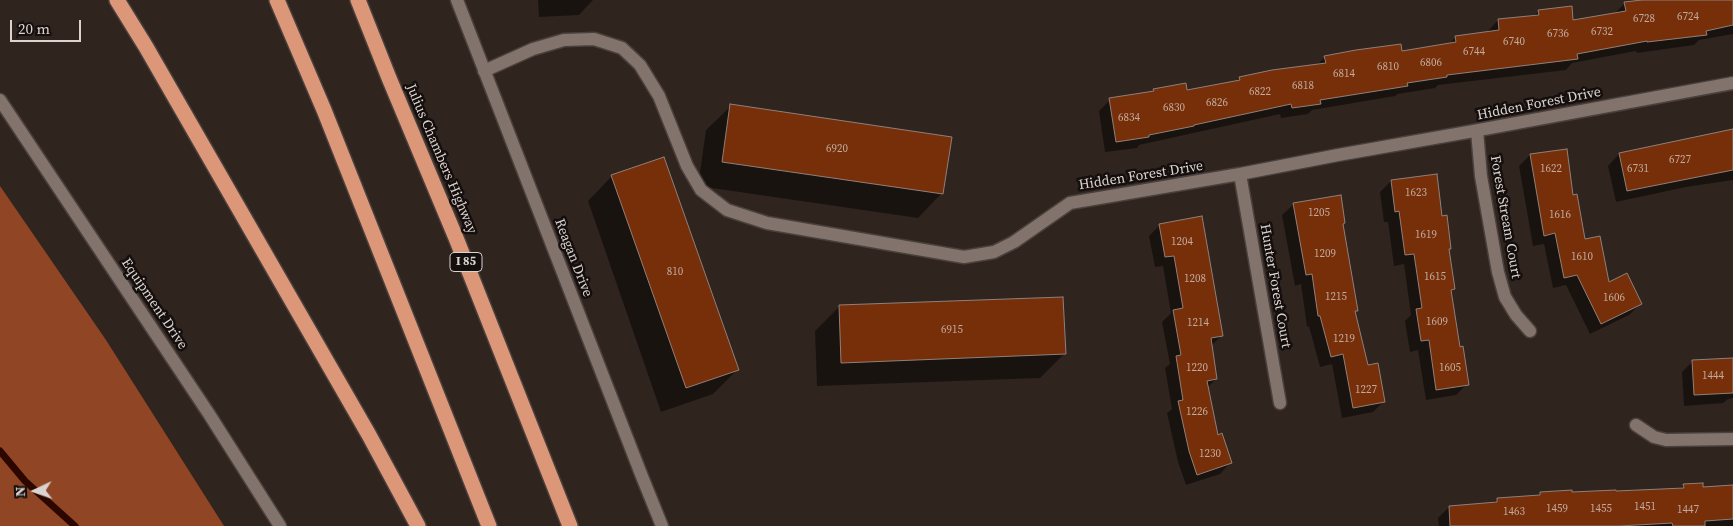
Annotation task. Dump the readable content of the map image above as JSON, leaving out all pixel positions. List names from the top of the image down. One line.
{"streets":{"highway":["Julius Chambers Highway","I 85"],"street":["Hidden Forest Drive","Forest Stream Court","Reagan Drive","Hunter Forest Court","Equipment Drive"]},"crossings":[["Hidden Forest Drive","Forest Stream Court"],["Hidden Forest Drive","Reagan Drive"],["Hidden Forest Drive","Hunter Forest Court"]],"house_numbers":["6724","6728","6732","6736","6740","6744","6806","6810","6814","6818","6822","6826","6830","6834","6920","6727","1622","6731","1623","1205","1616","1619","1204","1209","1610","810","1615","1208","1215","1606","1609","1214","6915","1219","1220","1605","1444","1227","1226","1230","1451","1459","1455","1447","1463"],"scale_bar":"20 m","north":"left"}
